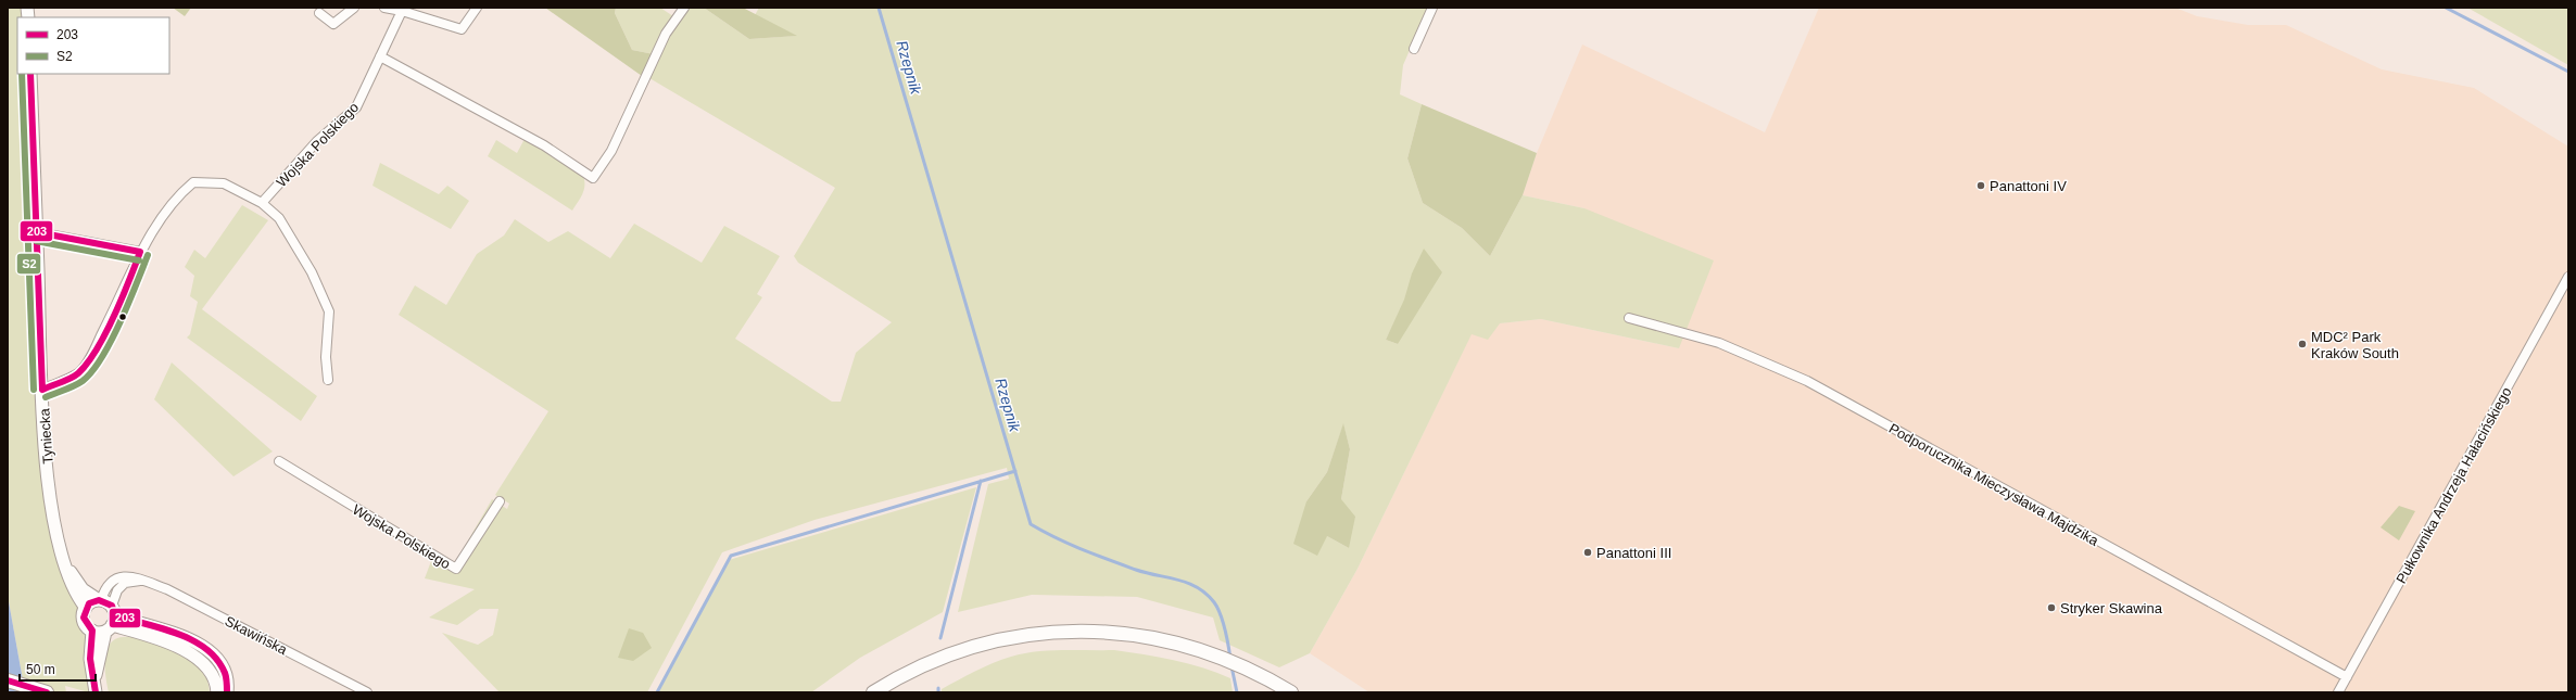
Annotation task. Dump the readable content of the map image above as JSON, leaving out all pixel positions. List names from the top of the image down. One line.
{"streets":{"street":["Wojska Polskiego","Tyniecka","Podporucznika Mieczysława Majdzika","Pułkownika Andrzeja Hałacińskiego","Skawińska"]},"crossings":[["Tyniecka","Skawińska"],["Podporucznika Mieczysława Majdzika","Pułkownika Andrzeja Hałacińskiego"]],"water":["Rzepnik"],"places":["Panattoni IV","MDC² Park Kraków South","Panattoni III","Stryker Skawina"],"lines":["transit line 203","transit line S2"],"legend":["203","S2"],"scale_bar":"50 m"}
